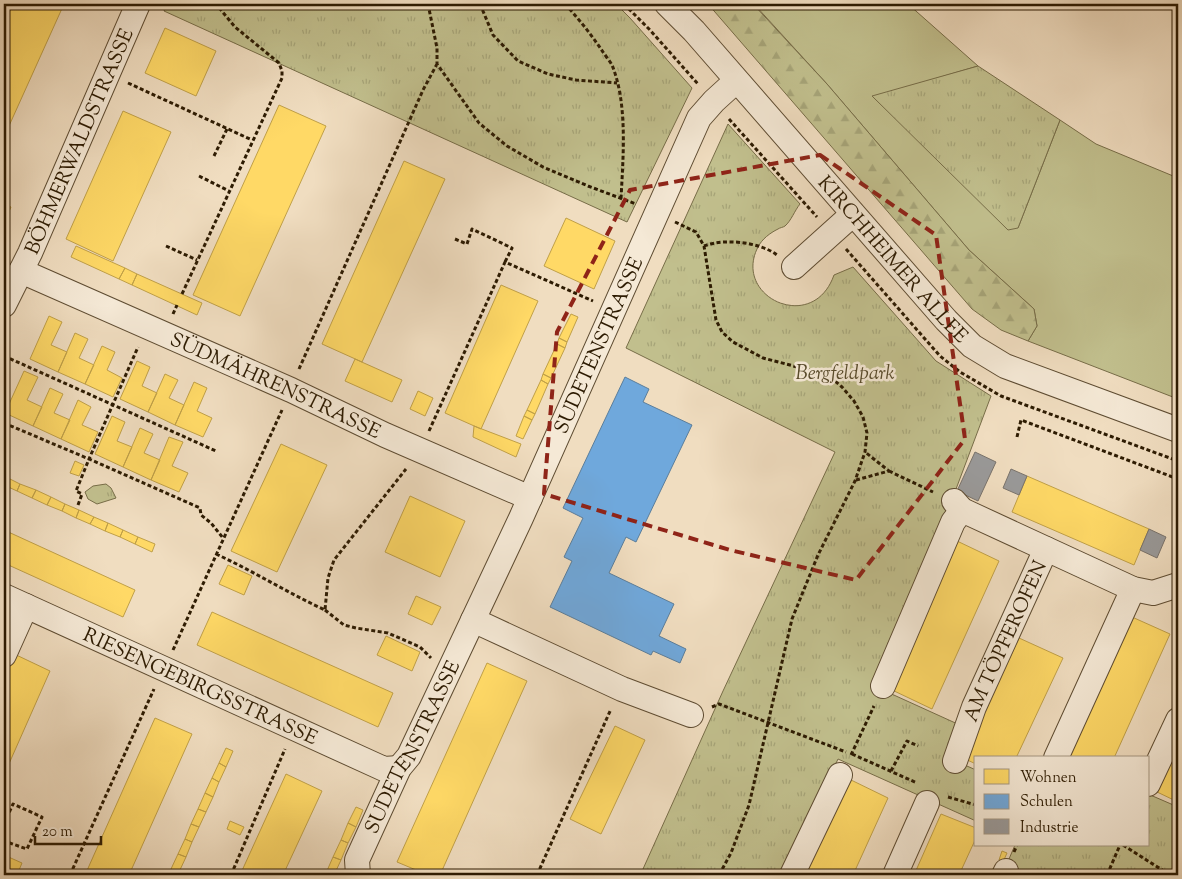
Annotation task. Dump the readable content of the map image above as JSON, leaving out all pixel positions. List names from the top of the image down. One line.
{"streets":{"street":["BÖHMERWALDSTRASSE","KIRCHHEIMER ALLEE","SUDETENSTRASSE","SÜDMÄHRENSTRASSE","AM TÖPFEROFEN","RIESENGEBIRGSSTRASSE"]},"crossings":[["BÖHMERWALDSTRASSE","SÜDMÄHRENSTRASSE"],["KIRCHHEIMER ALLEE","SUDETENSTRASSE"],["SUDETENSTRASSE","SÜDMÄHRENSTRASSE"],["SUDETENSTRASSE","RIESENGEBIRGSSTRASSE"]],"parks":["Bergfeldpark"],"legend":["Wohnen","Schulen","Industrie"],"scale_bar":"20 m"}
